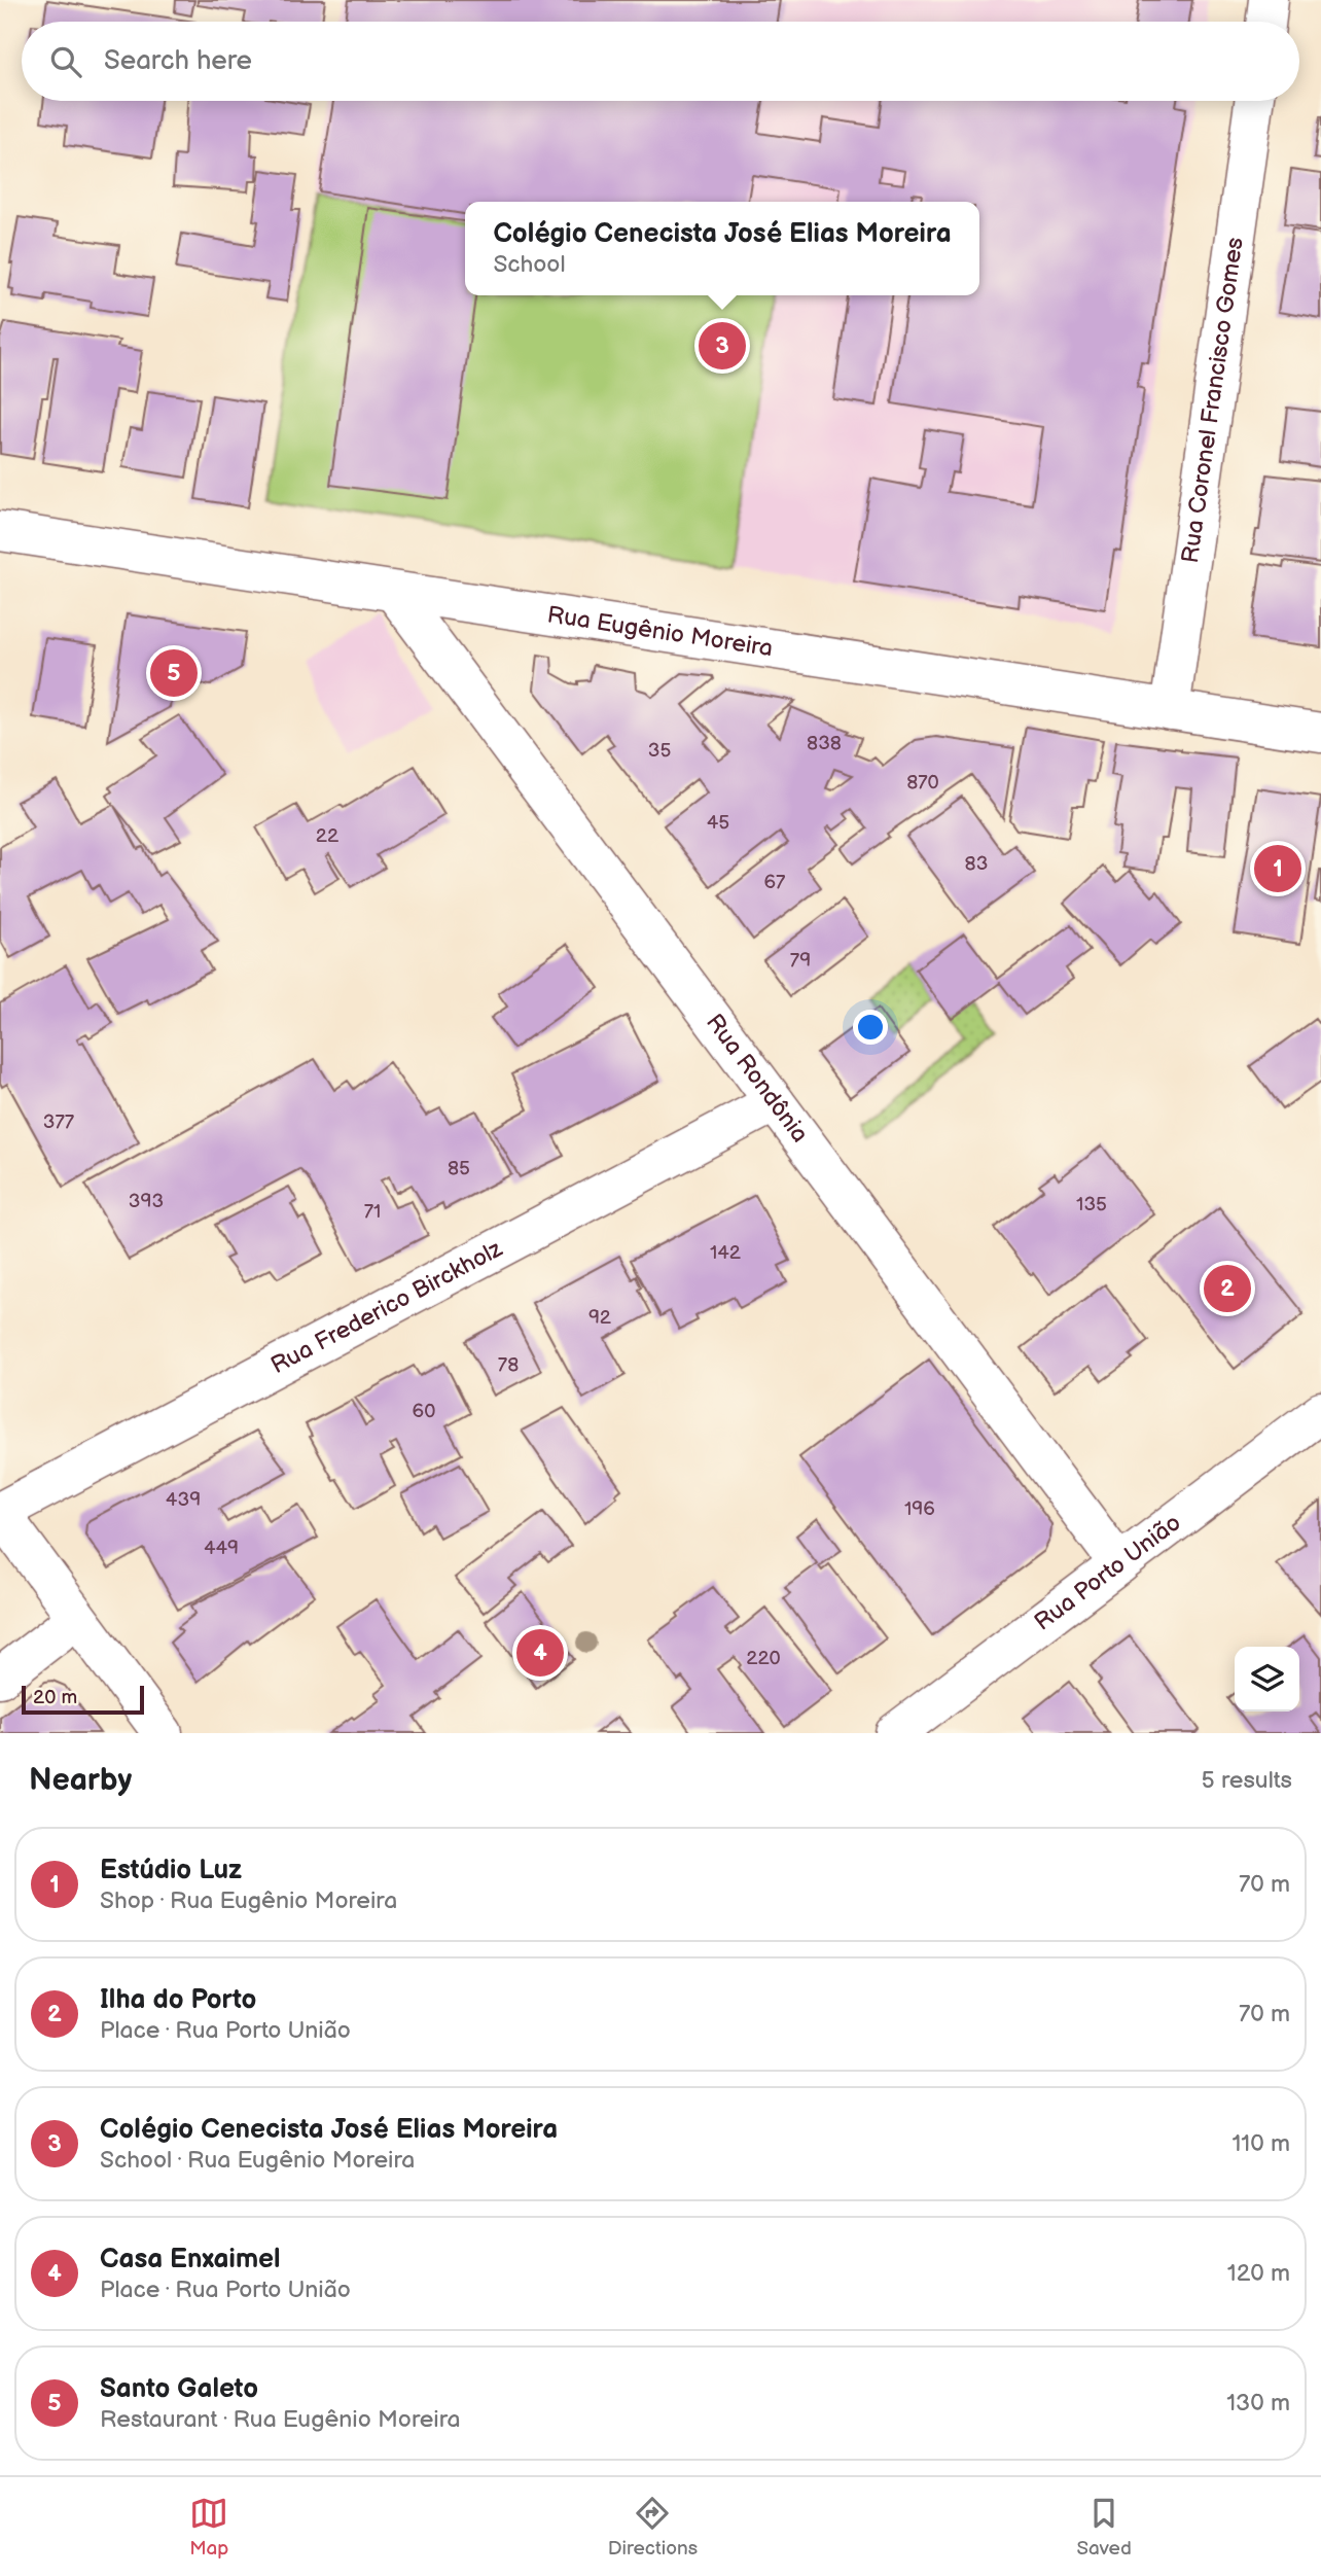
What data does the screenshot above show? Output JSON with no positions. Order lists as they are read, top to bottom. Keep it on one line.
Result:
{"streets":{"street":["Rua Coronel Francisco Gomes","Rua Eugênio Moreira","Rua Rondônia","Rua Frederico Birckholz","Rua Porto União"]},"crossings":[["Rua Coronel Francisco Gomes","Rua Eugênio Moreira"],["Rua Eugênio Moreira","Rua Rondônia"],["Rua Rondônia","Rua Frederico Birckholz"],["Rua Rondônia","Rua Porto União"]],"house_numbers":["838","35","870","45","22","83","67","79","377","85","393","135","71","142","92","78","60","439","196","449","220"],"scale_bar":"20 m","page":{"search":"Search here","popup":["Colégio Cenecista José Elias Moreira","School"],"pins":["3","5","1","2","4"],"scale":"20 m","heading":["Nearby","5 results"],"list":[{"mark":"1","name":"Estúdio Luz","note":"Shop · Rua Eugênio Moreira","value":"70 m"},{"mark":"2","name":"Ilha do Porto","note":"Place · Rua Porto União","value":"70 m"},{"mark":"3","name":"Colégio Cenecista José Elias Moreira","note":"School · Rua Eugênio Moreira","value":"110 m"},{"mark":"4","name":"Casa Enxaimel","note":"Place · Rua Porto União","value":"120 m"},{"mark":"5","name":"Santo Galeto","note":"Restaurant · Rua Eugênio Moreira","value":"130 m"}],"nav":["Map","Directions","Saved"]}}
